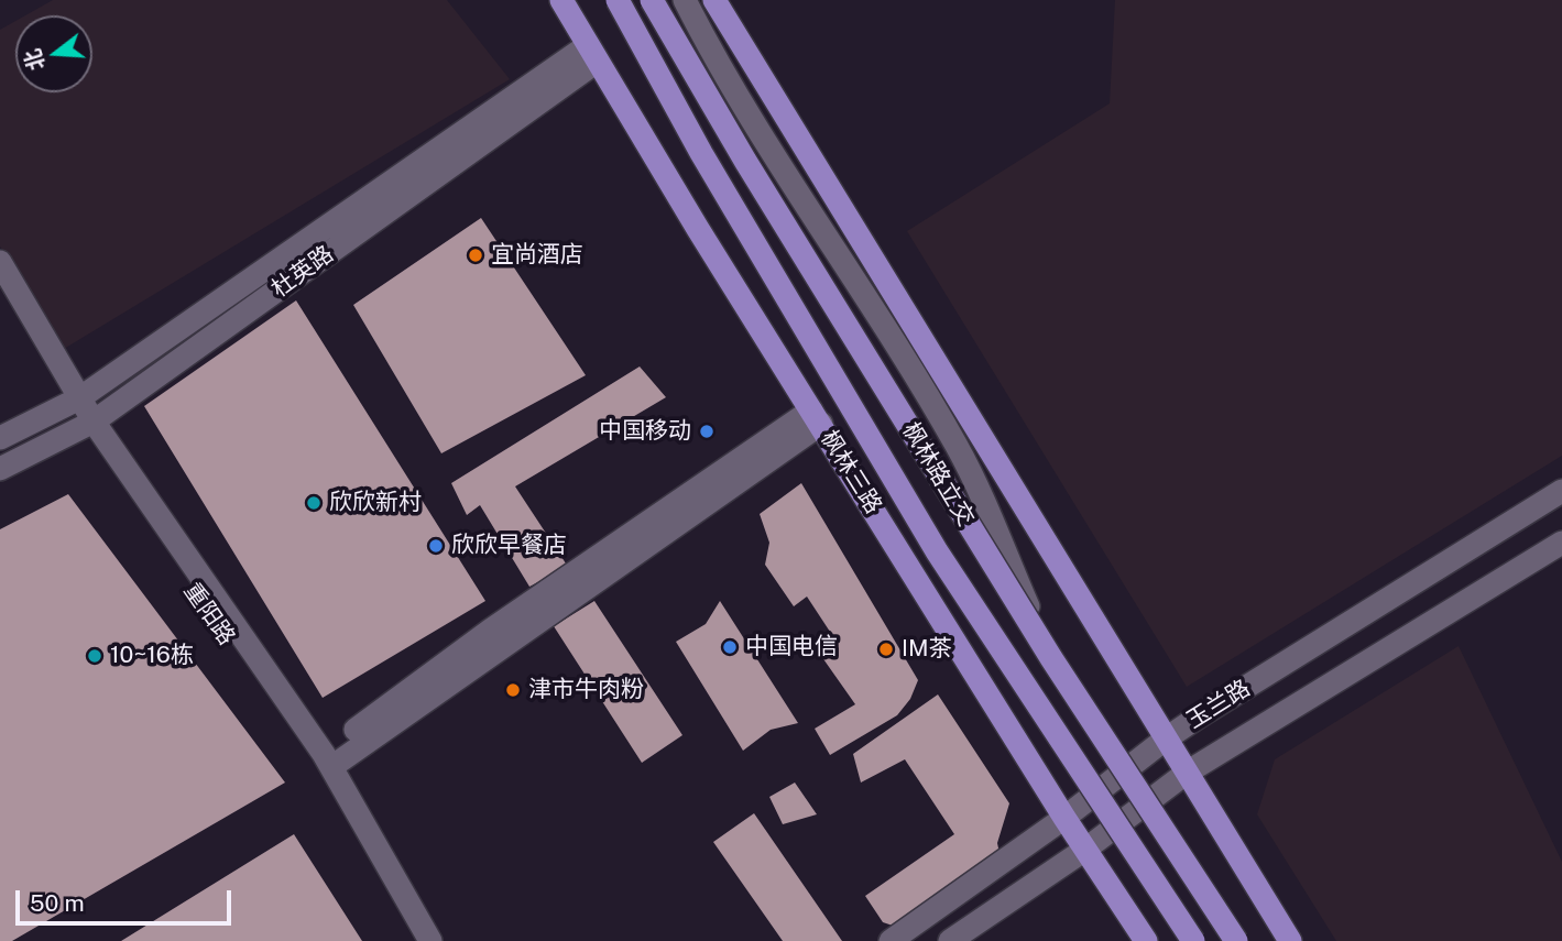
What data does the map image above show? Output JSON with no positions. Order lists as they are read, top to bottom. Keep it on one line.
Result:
{"streets":{"main road":["枫林三路","枫林路立交"],"street":["杜英路","重阳路","玉兰路"]},"crossings":[["杜英路","枫林三路"],["杜英路","重阳路"],["枫林三路","玉兰路"]],"places":["宜尚酒店","中国移动","欣欣新村","欣欣早餐店","中国电信","IM茶","10~16栋","津市牛肉粉"],"scale_bar":"50 m","north":"left"}
